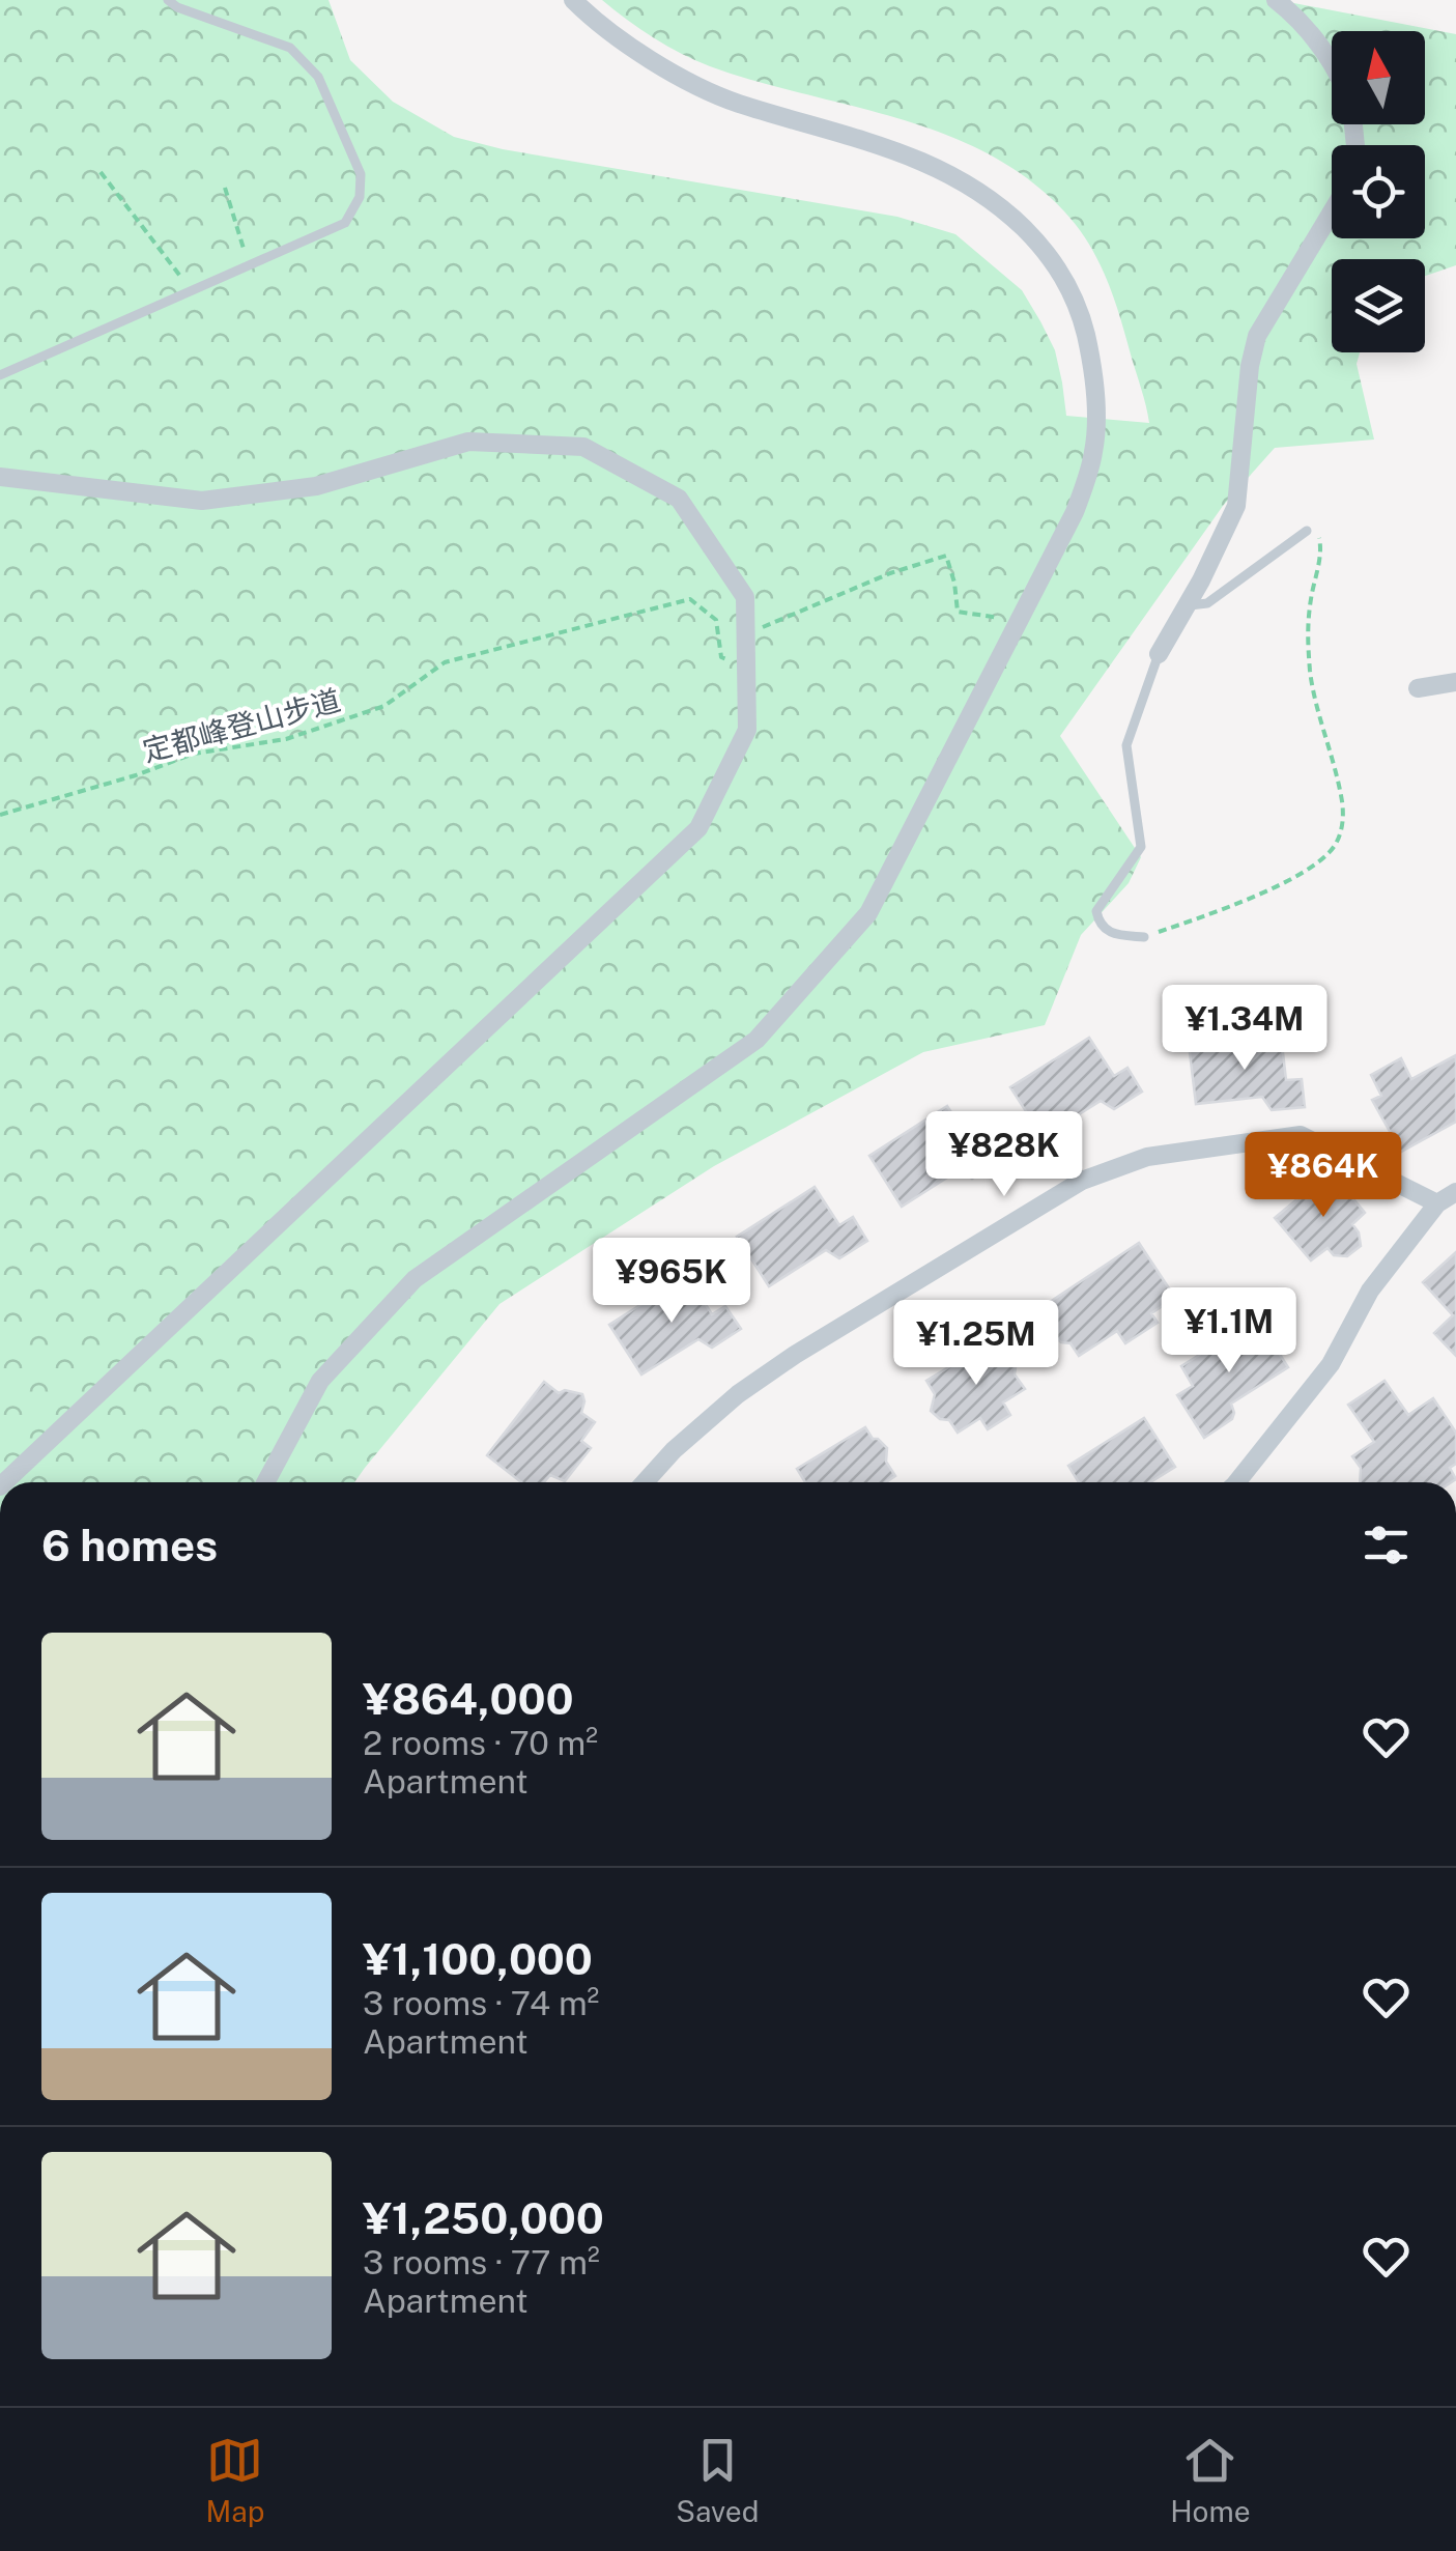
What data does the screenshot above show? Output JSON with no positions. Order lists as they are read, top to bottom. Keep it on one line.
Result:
{"streets":{"path":["定都峰登山步道"]},"north":"top","page":{"price":["¥1.34M","¥828K","¥864K","¥965K","¥1.1M","¥1.25M"],"heading":"6 homes","list":[{"name":"¥864,000","note":"2 rooms · 70 m² · Apartment"},{"name":"¥1,100,000","note":"3 rooms · 74 m² · Apartment"},{"name":"¥1,250,000","note":"3 rooms · 77 m² · Apartment"}],"tabs":["Map","Saved","Home"]}}
